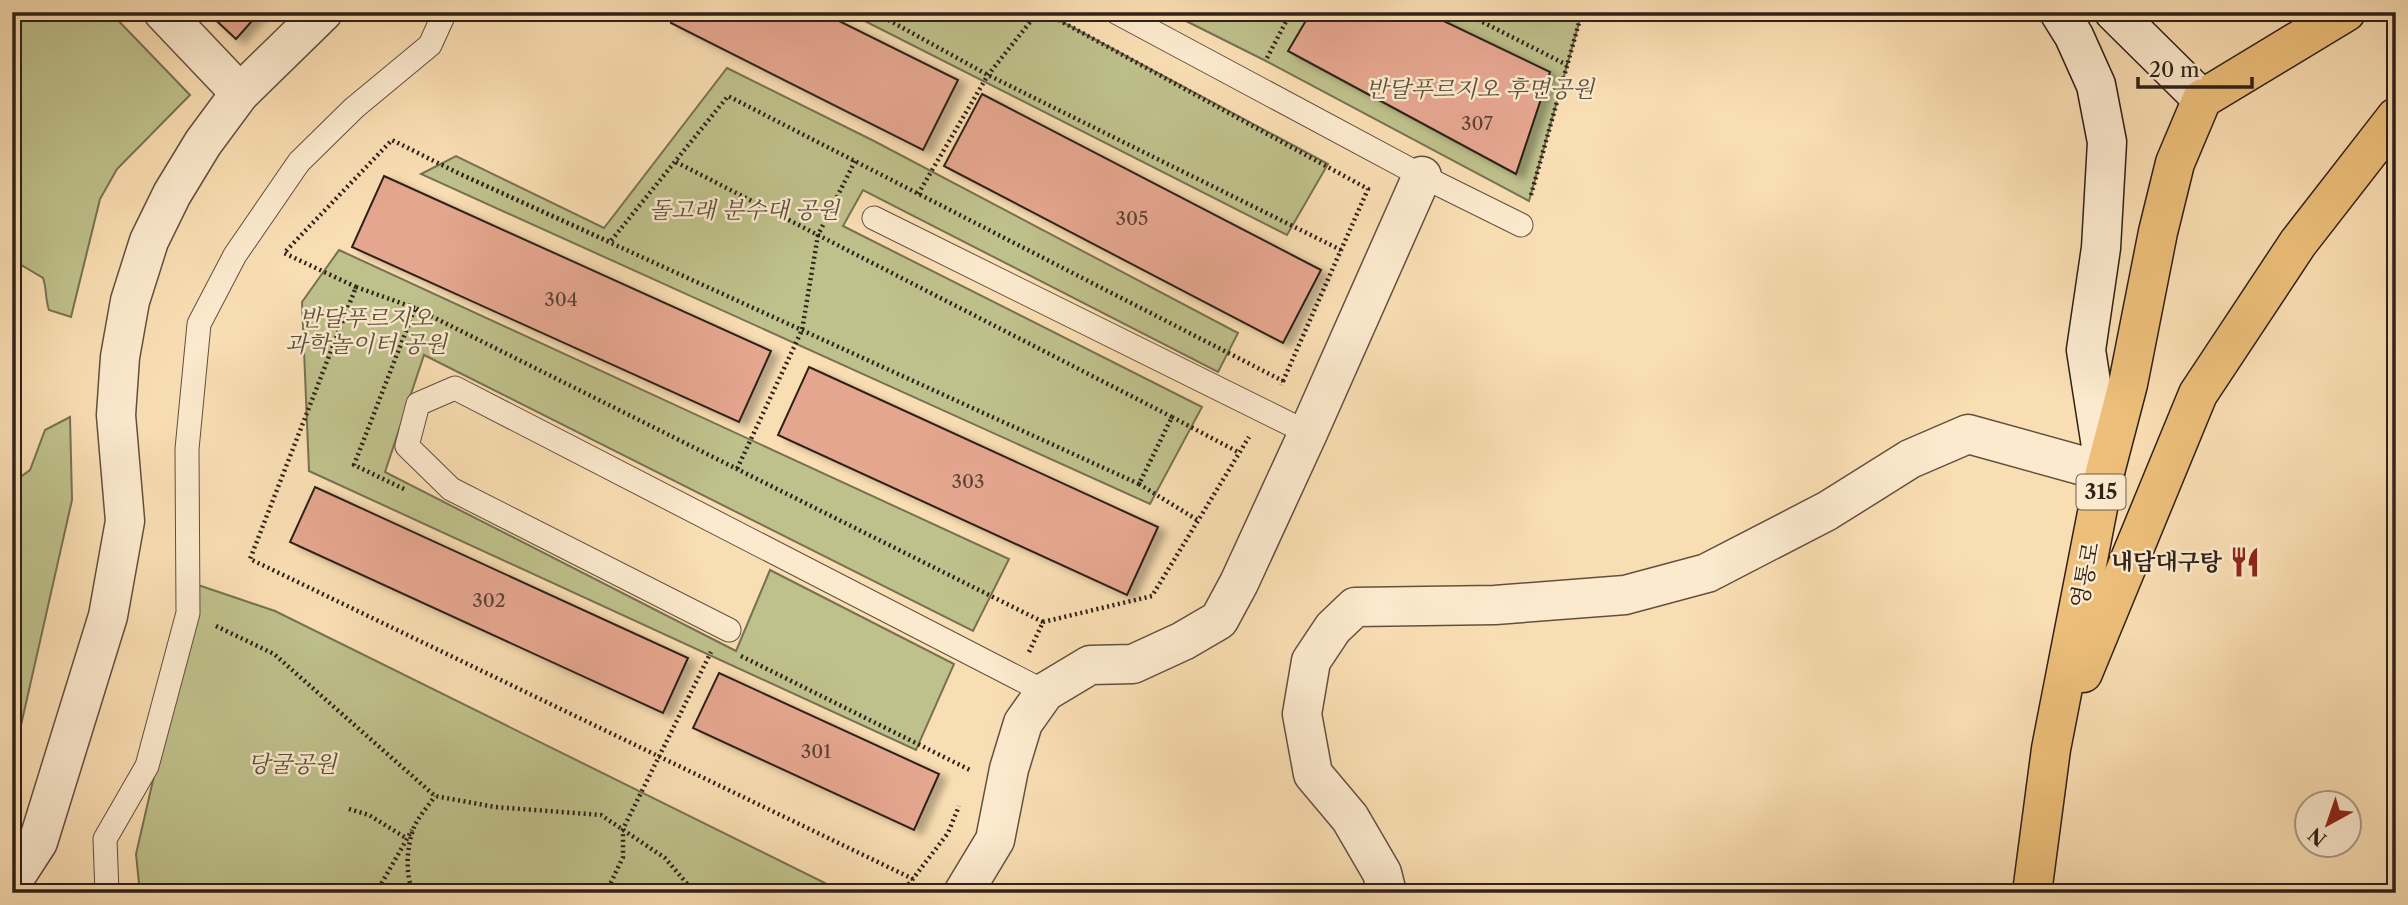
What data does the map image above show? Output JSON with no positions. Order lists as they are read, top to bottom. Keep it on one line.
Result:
{"streets":{"main road":["315","영통로"]},"crossings":[["315","영통로"]],"parks":["반달푸르지오 후면공원","돌고래 분수대 공원","반달푸르지오 과학놀이터 공원","당굴공원"],"places":{"restaurant":["내담대구탕"]},"house_numbers":["307","305","304","303","302","301"],"scale_bar":"20 m","north":"bottom left"}
